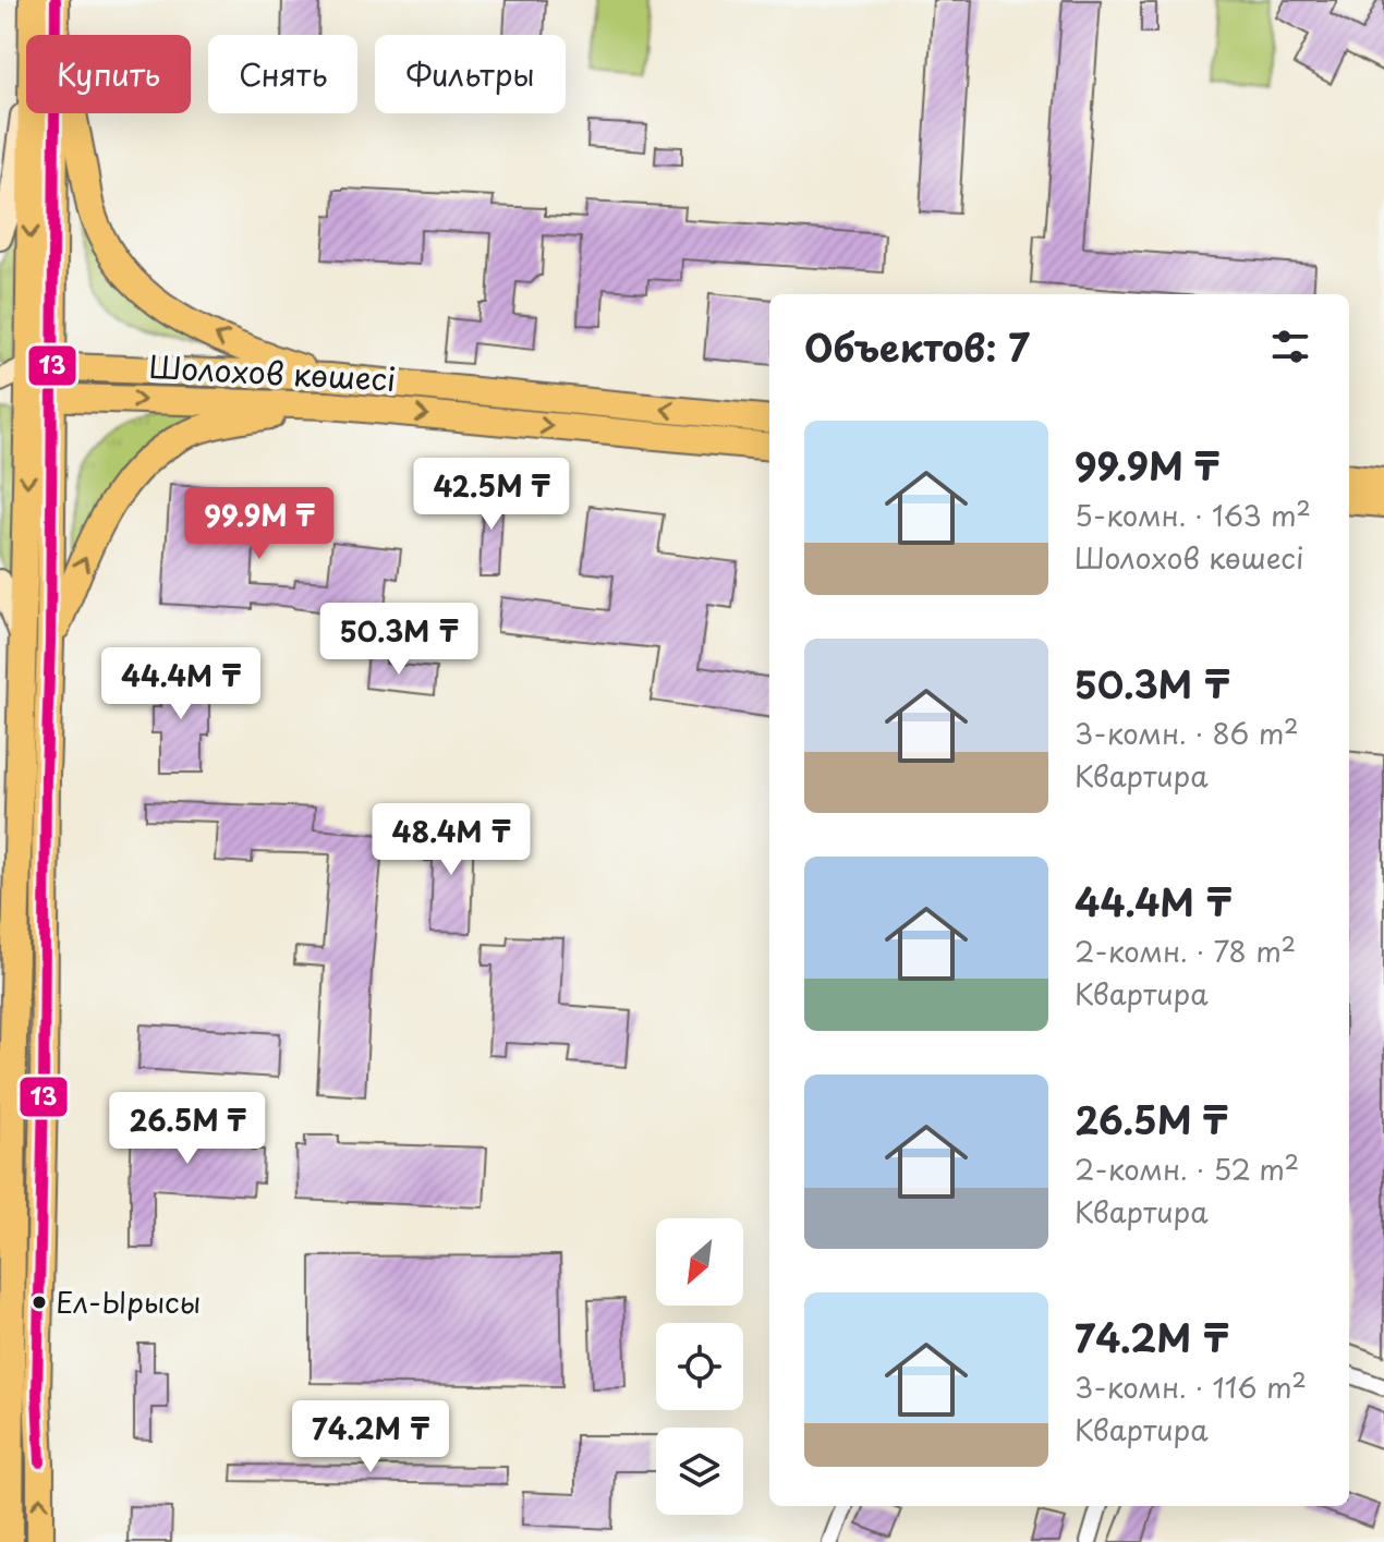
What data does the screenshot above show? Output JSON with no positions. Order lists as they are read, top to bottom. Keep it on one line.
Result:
{"streets":{"highway":["Шолохов көшесі"]},"places":["Ел-Ырысы"],"lines":["transit line 13"],"north":"bottom left","page":{"chip":["Купить","Снять","Фильтры"],"heading":"Объектов: 7","list":[{"name":"99.9M ₸","note":"5-комн. · 163 m² · Шолохов көшесі"},{"name":"50.3M ₸","note":"3-комн. · 86 m² · Квартира"},{"name":"44.4M ₸","note":"2-комн. · 78 m² · Квартира"},{"name":"26.5M ₸","note":"2-комн. · 52 m² · Квартира"},{"name":"74.2M ₸","note":"3-комн. · 116 m² · Квартира"}],"price":["42.5M ₸","99.9M ₸","50.3M ₸","44.4M ₸","48.4M ₸","26.5M ₸","74.2M ₸"]}}
